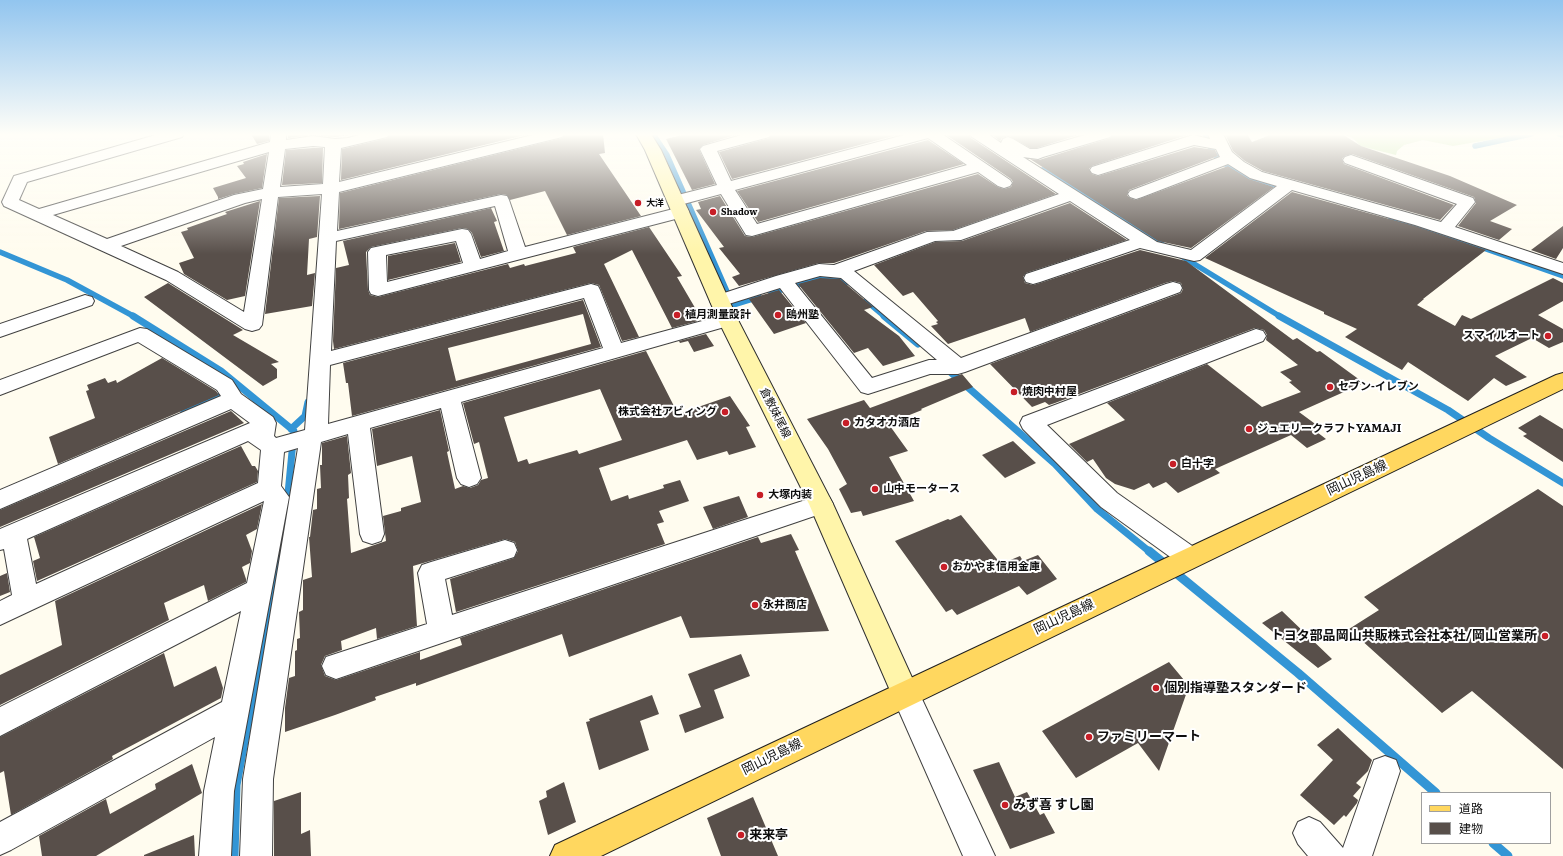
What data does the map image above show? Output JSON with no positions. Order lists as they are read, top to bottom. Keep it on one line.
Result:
{"streets":{"main road":["倉敷妹尾線","岡山児島線"]},"crossings":[["倉敷妹尾線","岡山児島線"]],"places":["大洋","Shadow","植月測量設計","鴎州塾","スマイルオート","セブン-イレブン","焼肉中村屋","株式会社アビィング","カタオカ酒店","ジュエリークラフトYAMAJI","白十字","山中モータース","大塚内装","おかやま信用金庫","永井商店","トヨタ部品岡山共販株式会社本社/岡山営業所","個別指導塾スタンダード","ファミリーマート","みず喜 すし園","来来亭"],"legend":["道路","建物"]}
